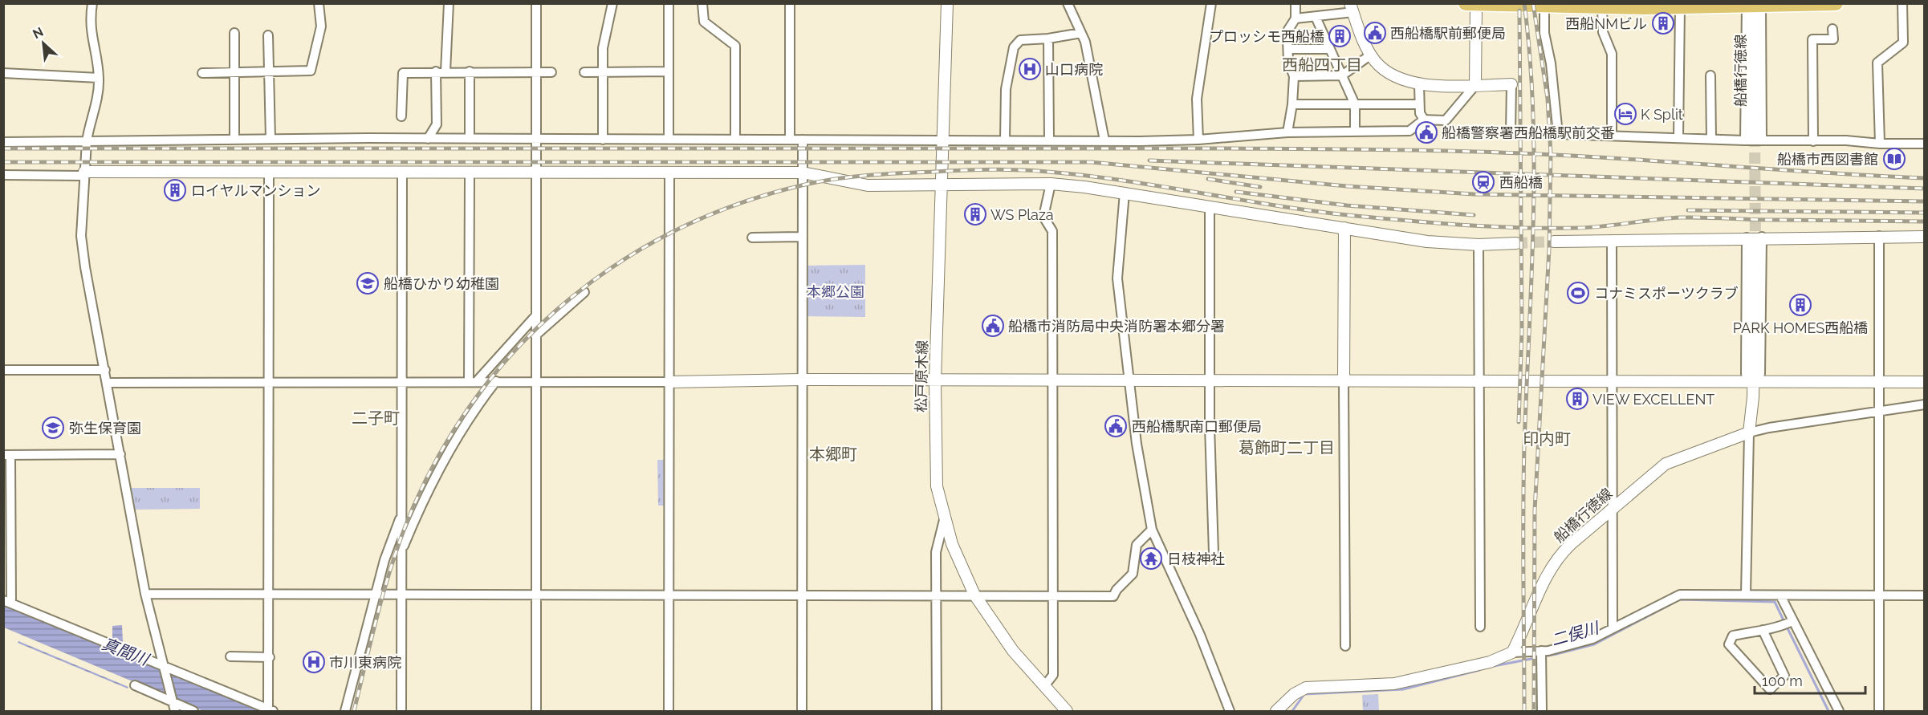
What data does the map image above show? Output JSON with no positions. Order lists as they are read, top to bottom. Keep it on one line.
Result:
{"streets":{"street":["船橋行徳線","松戸原木線"]},"districts":["西船四丁目","二子町","印内町","葛飾町二丁目","本郷町"],"water":["二俣川","真間川"],"parks":["本郷公園"],"places":{"building":["西船NMビル","プロッシモ西船橋","ロイヤルマンション","WS Plaza","PARK HOMES西船橋","VIEW EXCELLENT"],"public building":["西船橋駅前郵便局","船橋警察署西船橋駅前交番","船橋市消防局中央消防署本郷分署","西船橋駅南口郵便局"],"hospital":["山口病院","市川東病院"],"hotel":["K Split"],"library":["船橋市西図書館"],"station":["西船橋"],"school or university":["船橋ひかり幼稚園","弥生保育園"],"sports":["コナミスポーツクラブ"],"temple":["日枝神社"]},"scale_bar":"100 m","north":"top left"}
